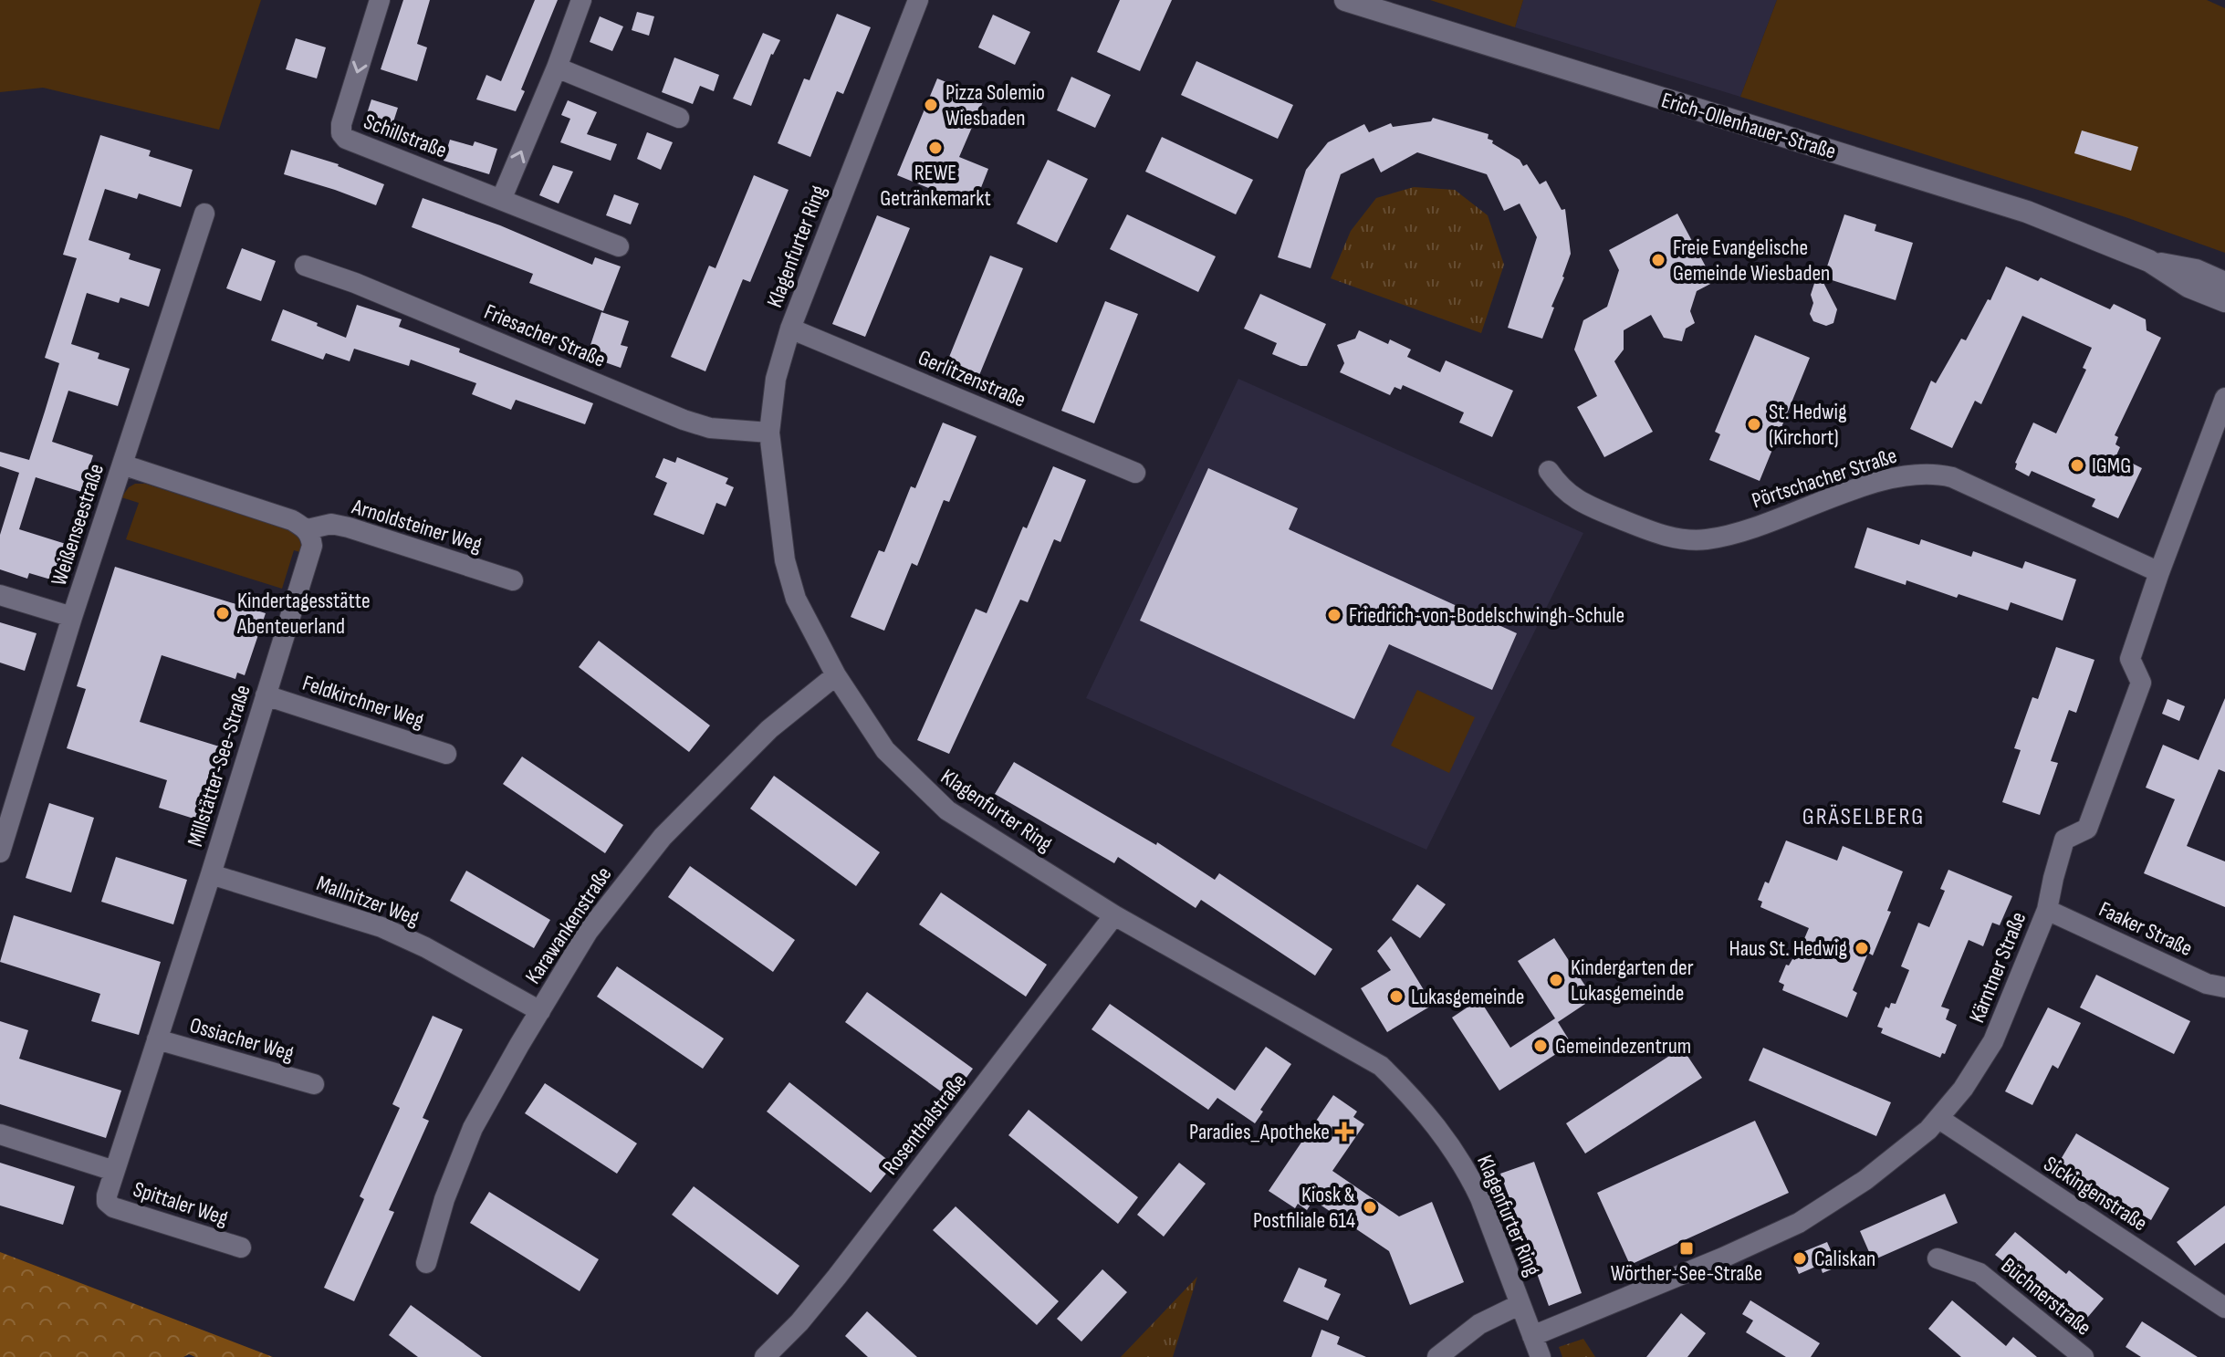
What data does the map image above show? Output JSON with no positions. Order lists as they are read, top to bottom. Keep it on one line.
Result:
{"streets":{"street":["Erich-Ollenhauer-Straße","Schillstraße","Klagenfurter Ring","Friesacher Straße","Gerlitzenstraße","Pörtschacher Straße","Weißenseestraße","Arnoldsteiner Weg","Feldkirchner Weg","Millstätter-See-Straße","Mallnitzer Weg","Karawankenstraße","Faaker Straße","Kärntner Straße","Ossiacher Weg","Rosenthalstraße","Sickingenstraße","Spittaler Weg","Büchnerstraße"]},"crossings":[["Klagenfurter Ring","Friesacher Straße"],["Klagenfurter Ring","Gerlitzenstraße"],["Klagenfurter Ring","Karawankenstraße"],["Klagenfurter Ring","Kärntner Straße"],["Klagenfurter Ring","Rosenthalstraße"],["Pörtschacher Straße","Kärntner Straße"],["Arnoldsteiner Weg","Millstätter-See-Straße"],["Feldkirchner Weg","Millstätter-See-Straße"],["Millstätter-See-Straße","Mallnitzer Weg"],["Millstätter-See-Straße","Ossiacher Weg"],["Millstätter-See-Straße","Spittaler Weg"],["Mallnitzer Weg","Karawankenstraße"],["Faaker Straße","Kärntner Straße"],["Kärntner Straße","Sickingenstraße"]],"districts":["GRÄSELBERG"],"places":{"other":["Pizza Solemio Wiesbaden","REWE Getränkemarkt","Freie Evangelische Gemeinde Wiesbaden","St. Hedwig (Kirchort)","IGMG","Kindertagesstätte Abenteuerland","Friedrich-von-Bodelschwingh-Schule","Haus St. Hedwig","Kindergarten der Lukasgemeinde","Lukasgemeinde","Gemeindezentrum","Kiosk & Postfiliale 614","Caliskan"],"health":["Paradies_Apotheke"],"transit":["Wörther-See-Straße"]}}
